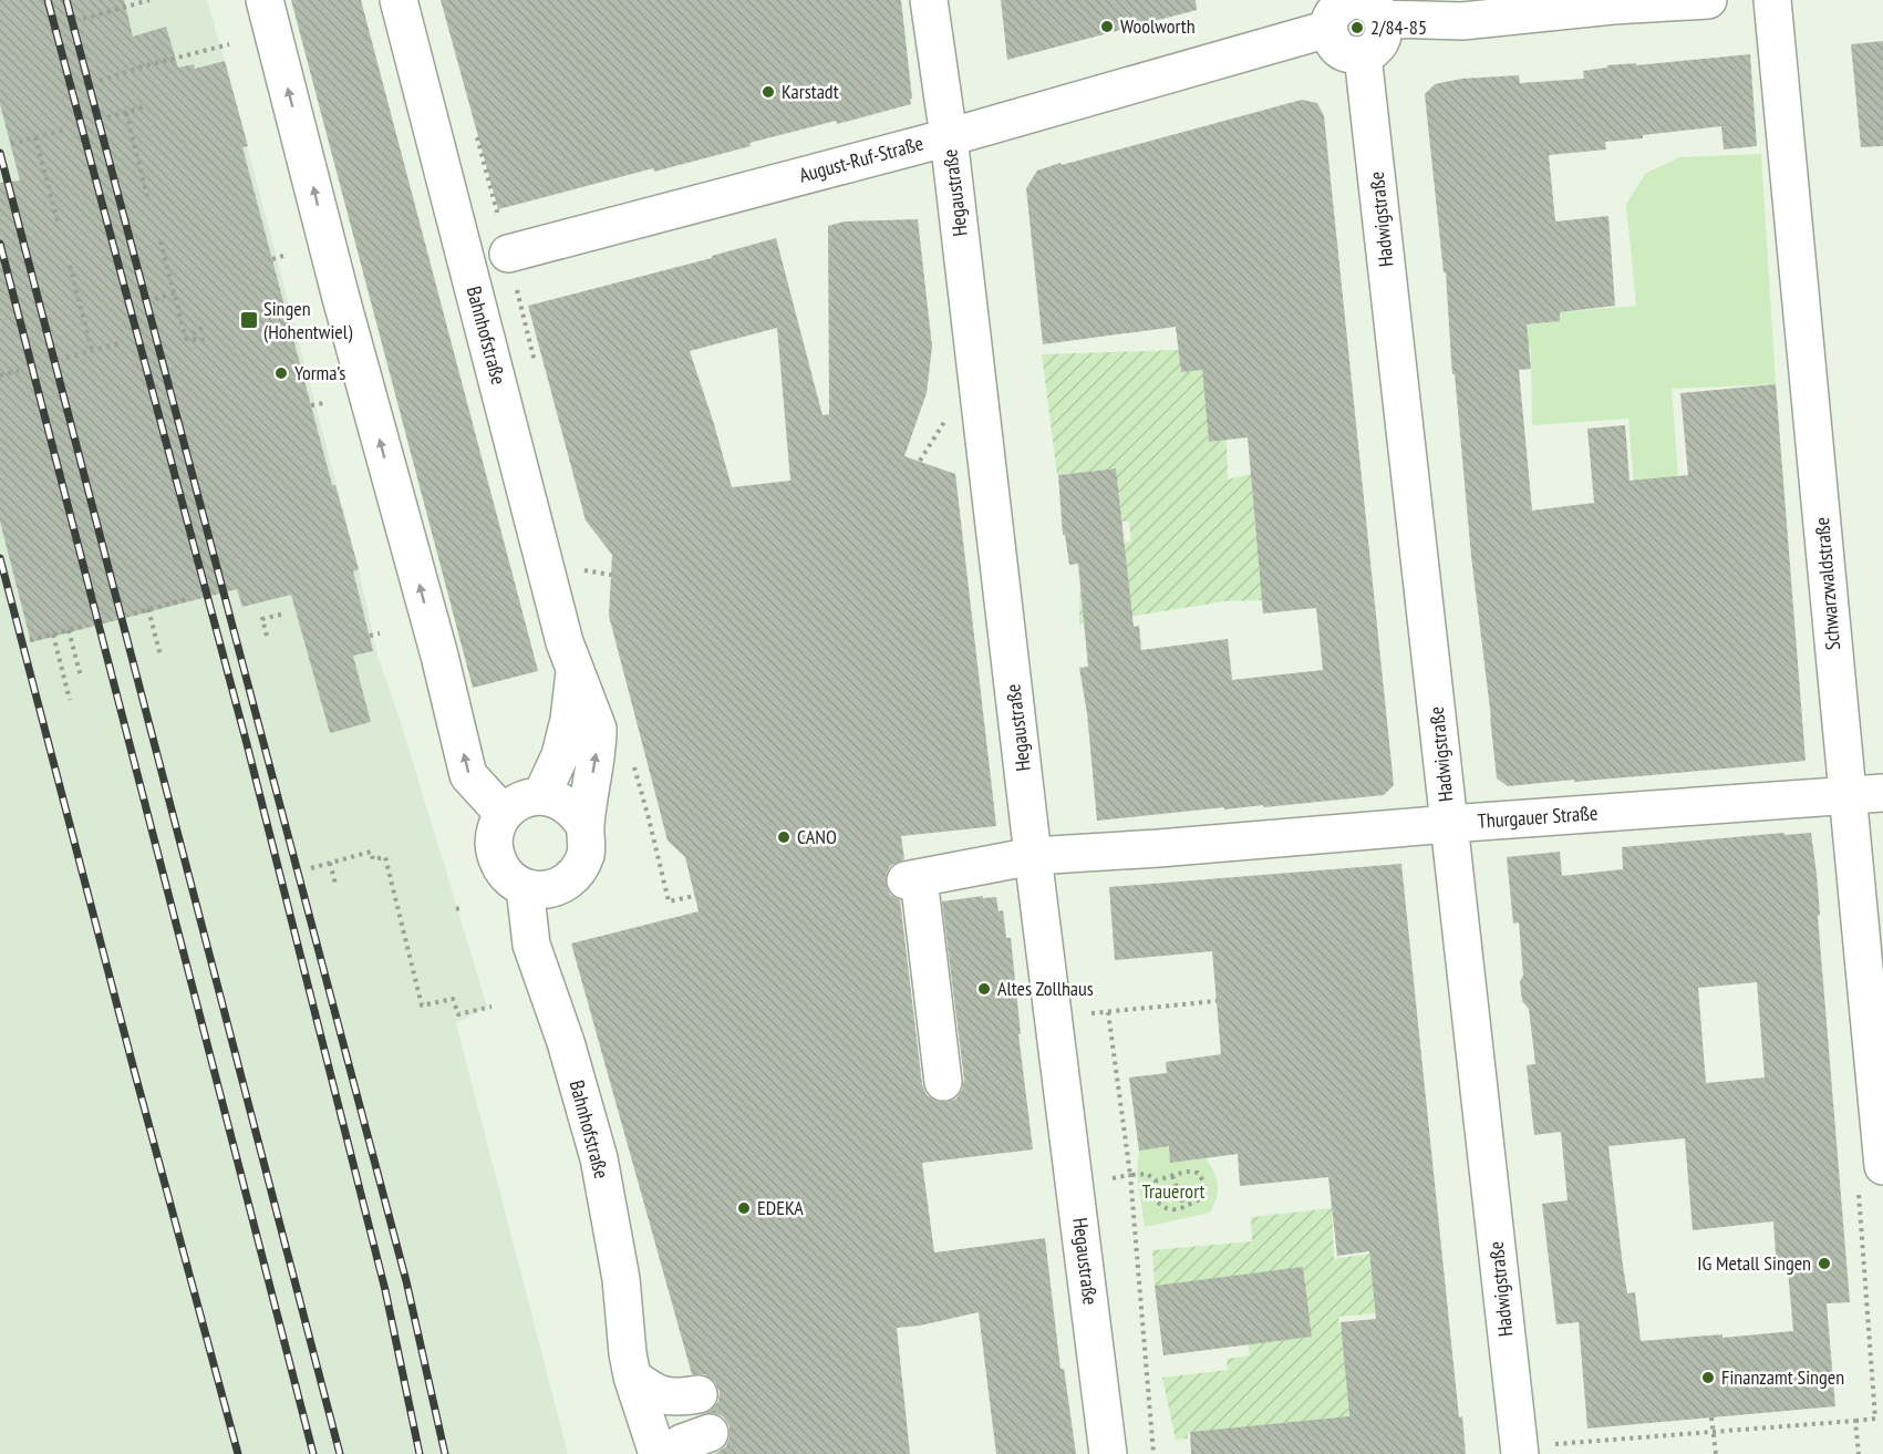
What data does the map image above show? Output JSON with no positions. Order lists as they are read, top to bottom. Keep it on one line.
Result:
{"streets":{"street":["August-Ruf-Straße","Hegaustraße","Hadwigstraße","Bahnhofstraße","Schwarzwaldstraße","Thurgauer Straße"]},"crossings":[["August-Ruf-Straße","Hegaustraße"],["August-Ruf-Straße","Hadwigstraße"],["Hegaustraße","Thurgauer Straße"],["Hadwigstraße","Thurgauer Straße"],["Schwarzwaldstraße","Thurgauer Straße"]],"parks":["Trauerort"],"places":{"other":["Woolworth","2/84-85","Karstadt","Yorma’s","CANO","Altes Zollhaus","EDEKA","IG Metall Singen","Finanzamt Singen"],"transit":["Singen (Hohentwiel)"]}}
